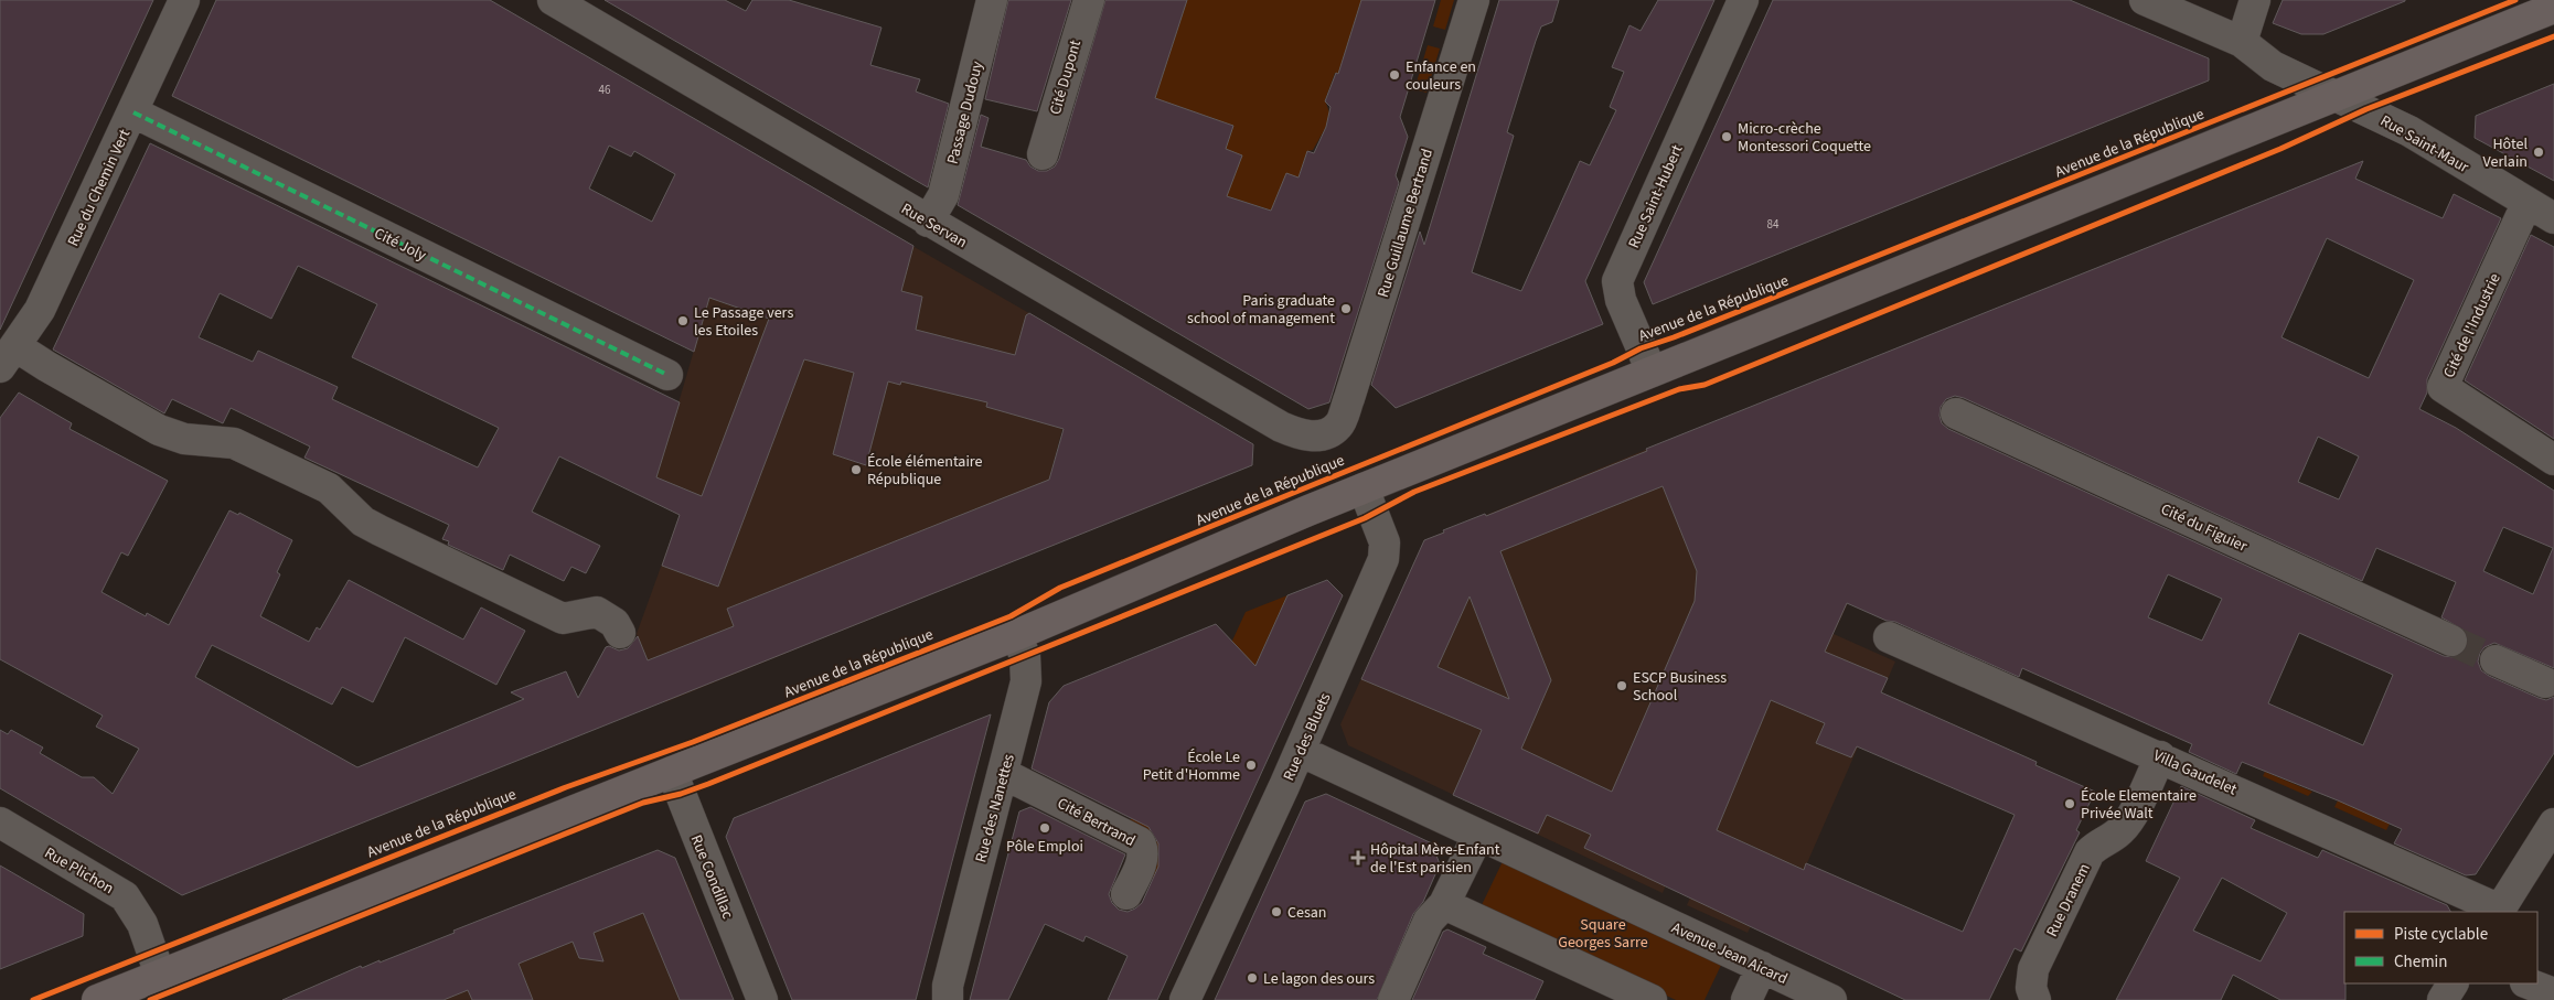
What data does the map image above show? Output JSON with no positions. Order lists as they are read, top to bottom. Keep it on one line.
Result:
{"streets":{"main road":["Avenue de la République"],"street":["Cité Dupont","Passage Dudouy","Rue Saint-Maur","Rue du Chemin Vert","Rue Saint-Hubert","Rue Guillaume Bertrand","Rue Servan","Cité Joly","Cité de l'Industrie","Cité du Figuier","Rue des Bluets","Villa Gaudelet","Rue des Nanettes","Cité Bertrand","Rue Plichon","Rue Condillac","Rue Dranem","Avenue Jean Aicard"]},"crossings":[["Passage Dudouy","Rue Servan"],["Avenue de la République","Rue Saint-Maur"],["Avenue de la République","Rue Saint-Hubert"],["Avenue de la République","Rue des Bluets"],["Avenue de la République","Rue des Nanettes"],["Avenue de la République","Rue Plichon"],["Avenue de la République","Rue Condillac"],["Rue Saint-Maur","Cité de l'Industrie"],["Rue du Chemin Vert","Cité Joly"],["Rue Guillaume Bertrand","Rue Servan"],["Rue des Bluets","Avenue Jean Aicard"],["Villa Gaudelet","Rue Dranem"],["Rue des Nanettes","Cité Bertrand"]],"parks":["Square Georges Sarre"],"places":{"other":["Enfance en couleurs","Micro-crèche Montessori Coquette","Hôtel Verlain","Paris graduate school of management","Le Passage vers les Etoiles","École élémentaire République","ESCP Business School","École Le Petit d'Homme","École Elementaire Privée Walt","Pôle Emploi","Cesan","Le lagon des ours"],"health":["Hôpital Mère-Enfant de l'Est parisien"]},"house_numbers":["46","84"],"legend":["Piste cyclable","Chemin"]}
